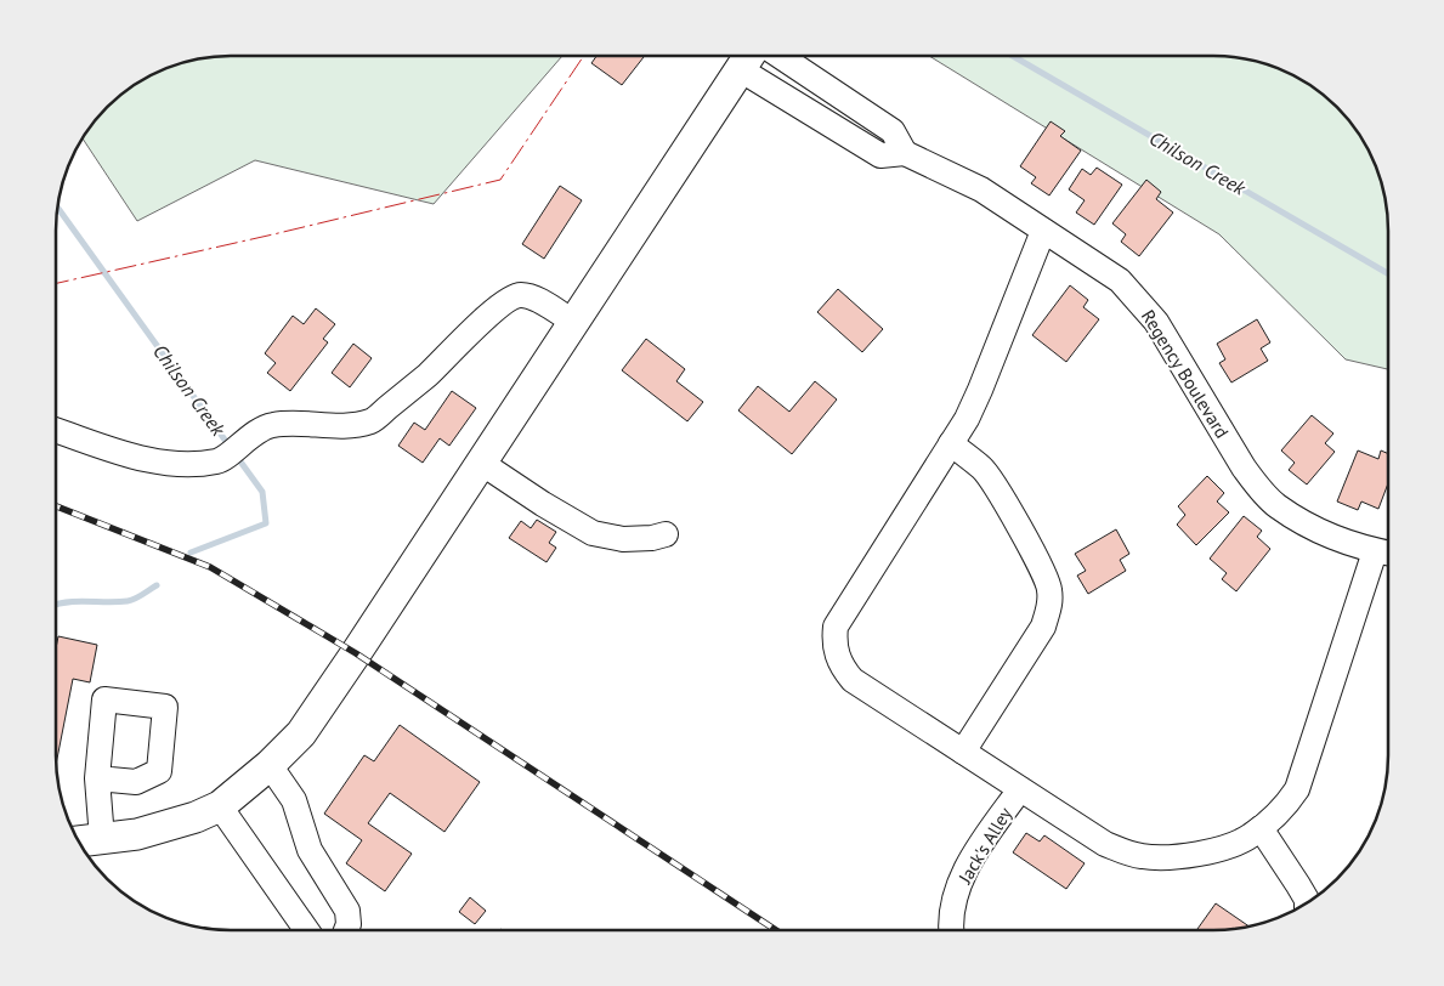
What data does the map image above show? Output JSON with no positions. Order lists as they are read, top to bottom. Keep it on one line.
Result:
{"streets":{"street":["Regency Boulevard","Jack's Alley"]},"water":["Chilson Creek"]}
